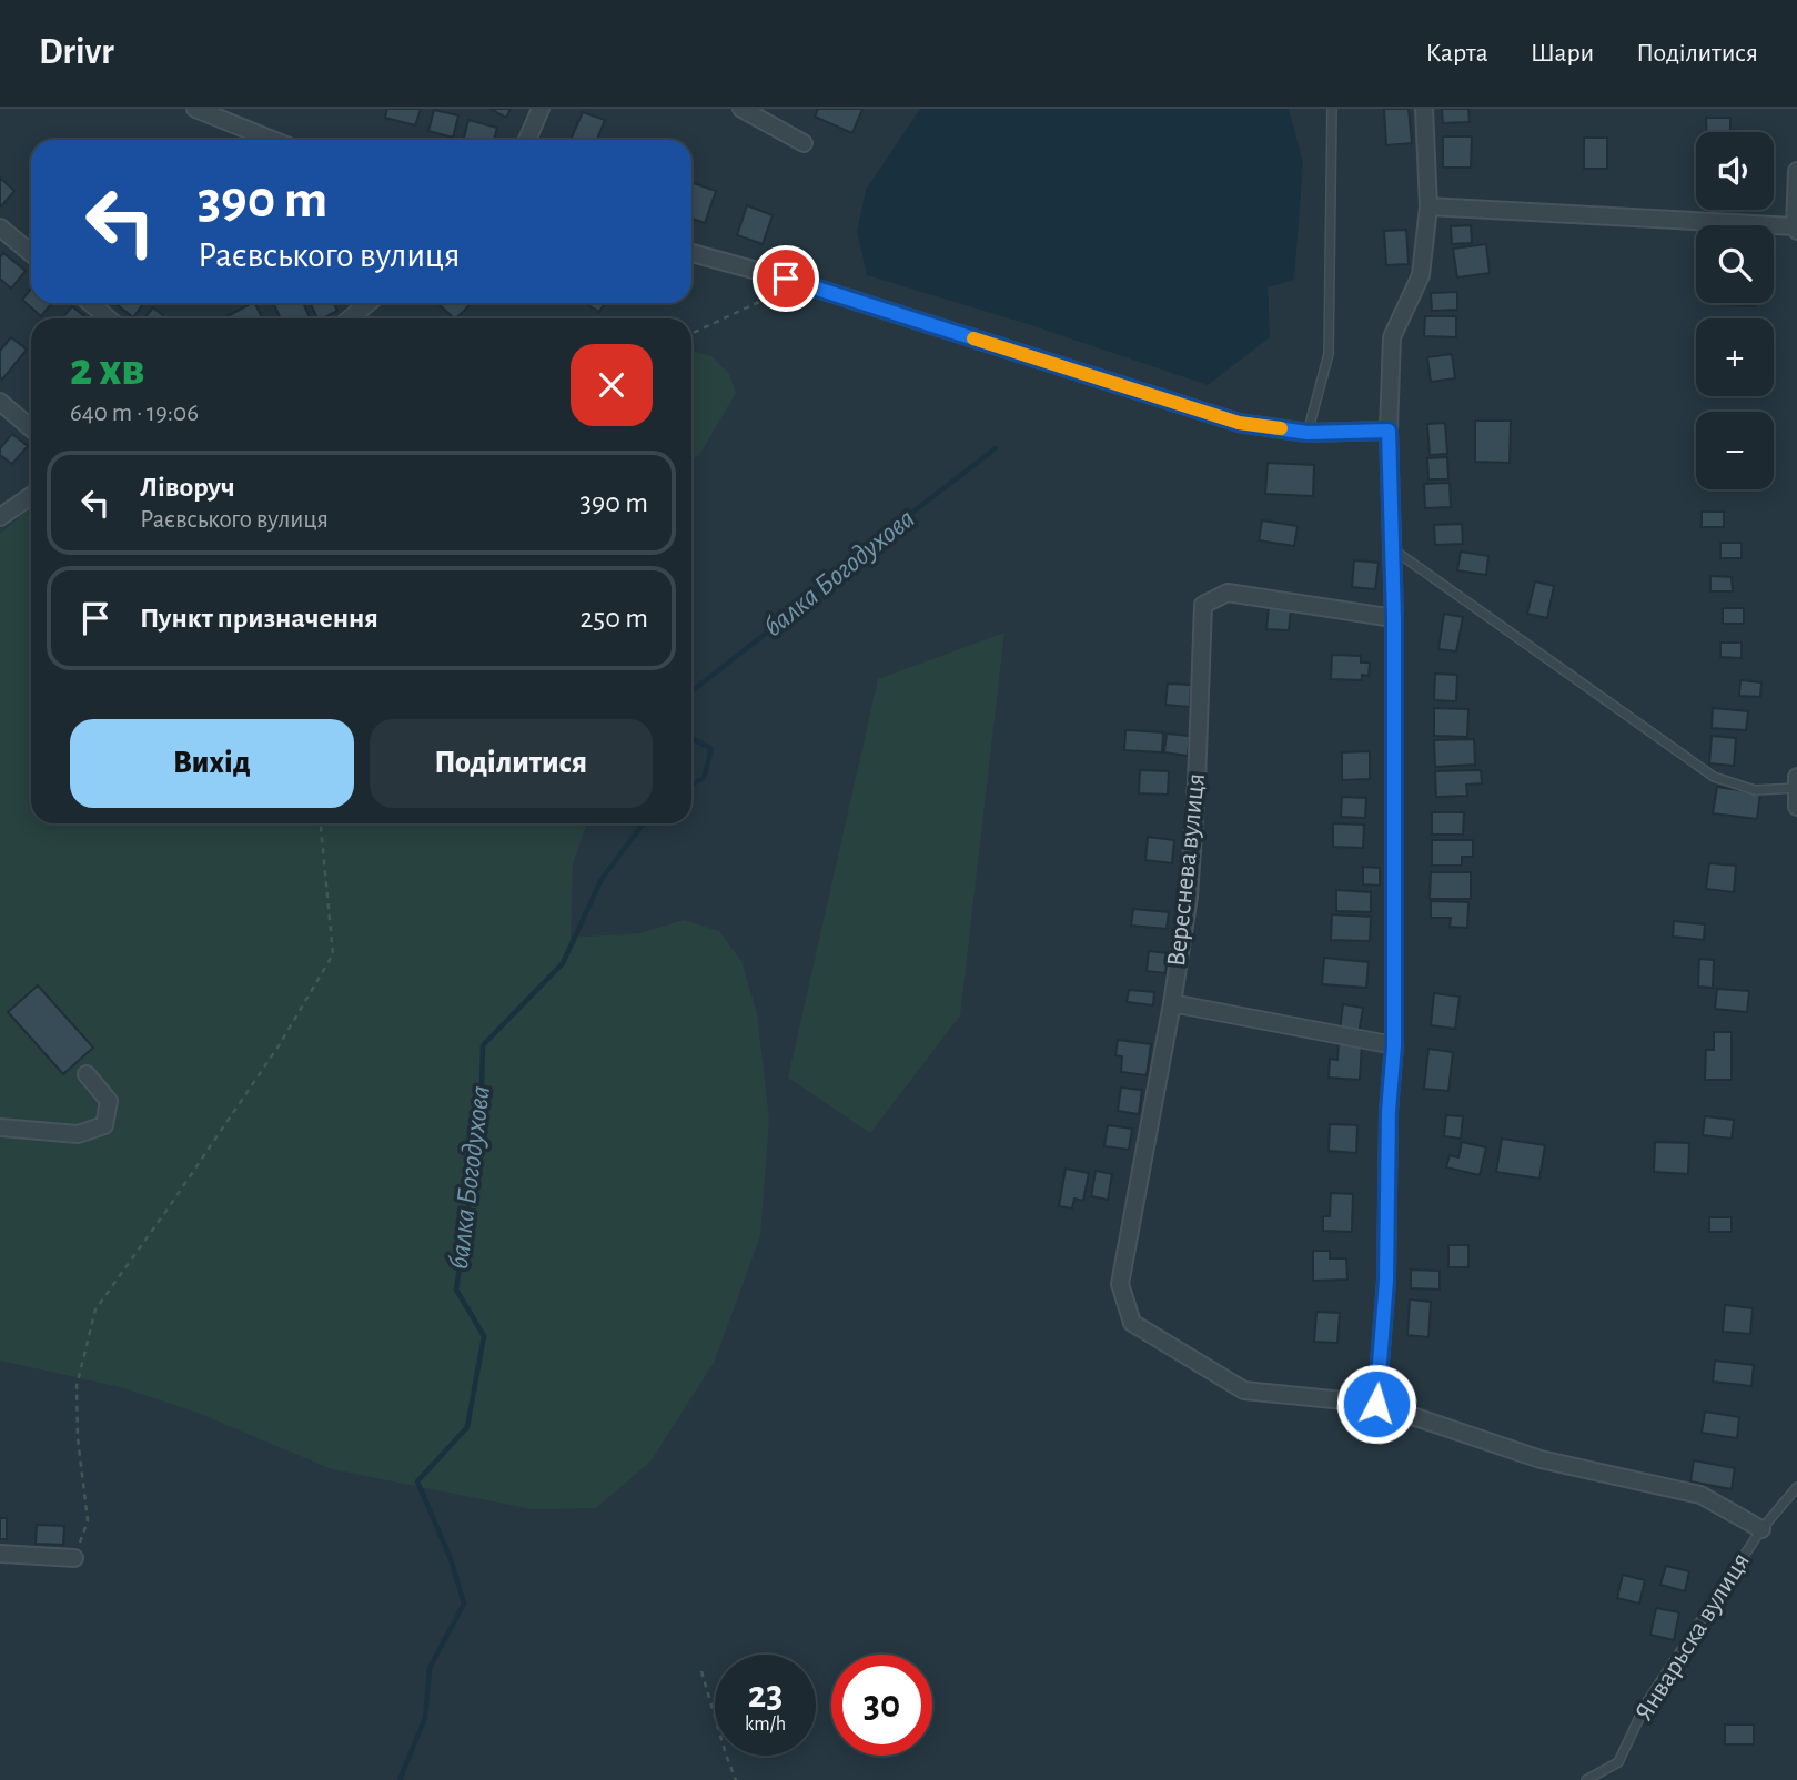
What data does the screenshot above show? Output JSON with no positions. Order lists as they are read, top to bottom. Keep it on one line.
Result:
{"streets":{"street":["Вереснева вулиця"],"lane":["Январьска вулиця"]},"water":["балка Богодухова"],"page":{"header":"Drivr","nav":["Карта","Шари","Поділитися"],"map_buttons":["+","−"],"turn":["390 m","Раєвського вулиця"],"heading":["2 хв","640 m · 19:06"],"list":[{"name":"Ліворуч","note":"Раєвського вулиця","value":"390 m"},{"name":"Пункт призначення","value":"250 m"}],"buttons":["Вихід","Поділитися"],"speed":"23 km/h","limit":"30"}}
